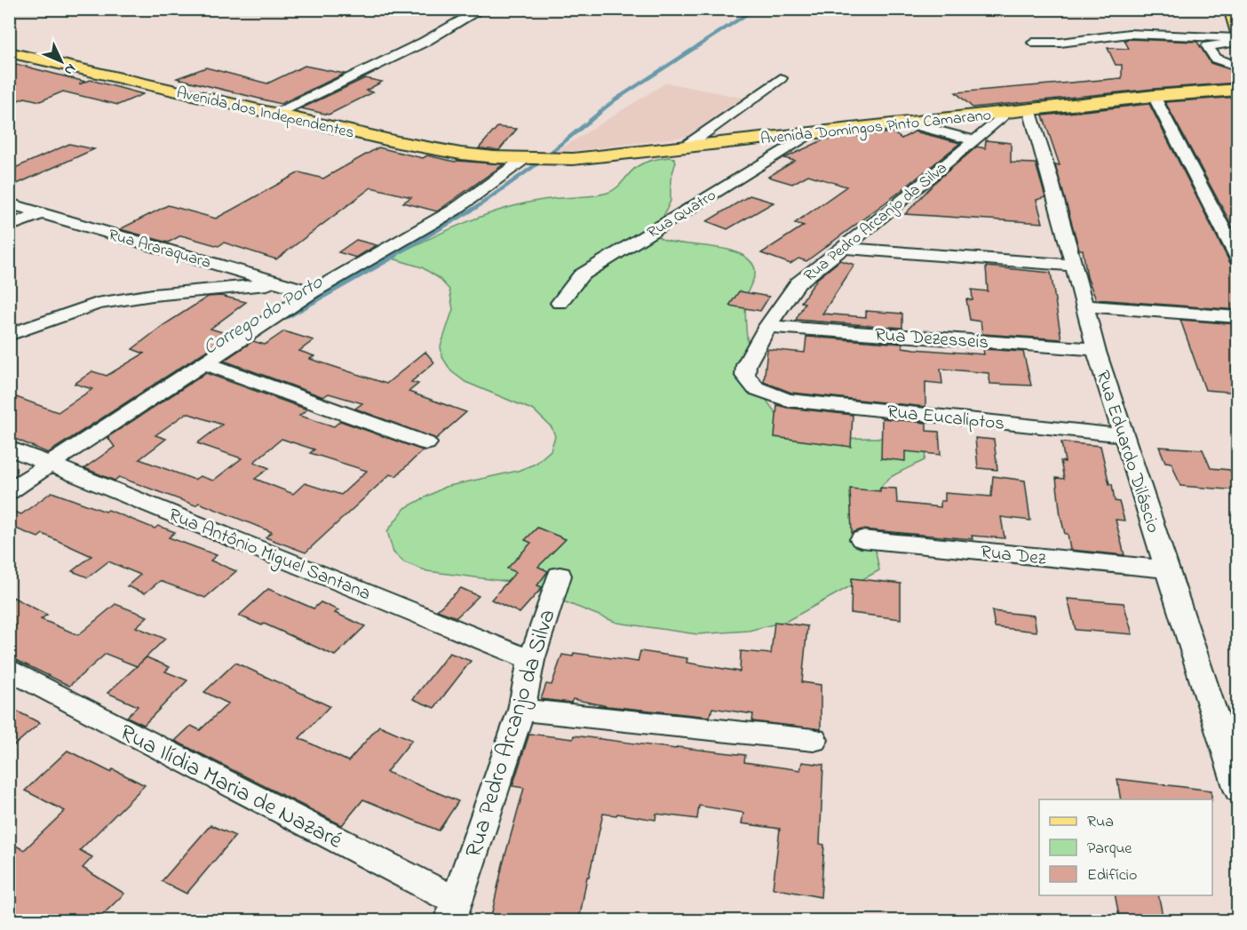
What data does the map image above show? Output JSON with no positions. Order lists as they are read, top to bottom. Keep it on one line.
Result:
{"streets":{"main road":["Avenida dos Independentes","Avenida Domingos Pinto Camarano"],"street":["Rua Quatro","Rua Pedro Arcanjo da Silva","Rua Araraquara","Rua Dezesseis","Rua Eucaliptos","Rua Eduardo Diláscio","Rua Antônio Miguel Santana","Rua Dez","Rua Ilídia Maria de Nazaré"]},"crossings":[["Avenida dos Independentes","Avenida Domingos Pinto Camarano"],["Avenida Domingos Pinto Camarano","Rua Quatro"],["Avenida Domingos Pinto Camarano","Rua Pedro Arcanjo da Silva"],["Avenida Domingos Pinto Camarano","Rua Eduardo Diláscio"],["Rua Pedro Arcanjo da Silva","Rua Dezesseis"],["Rua Pedro Arcanjo da Silva","Rua Eucaliptos"],["Rua Pedro Arcanjo da Silva","Rua Antônio Miguel Santana"],["Rua Pedro Arcanjo da Silva","Rua Ilídia Maria de Nazaré"],["Rua Dezesseis","Rua Eduardo Diláscio"],["Rua Eucaliptos","Rua Eduardo Diláscio"],["Rua Eduardo Diláscio","Rua Dez"]],"water":["Corrego do Porto"],"legend":["Rua","Parque","Edifício"],"north":"bottom right"}
